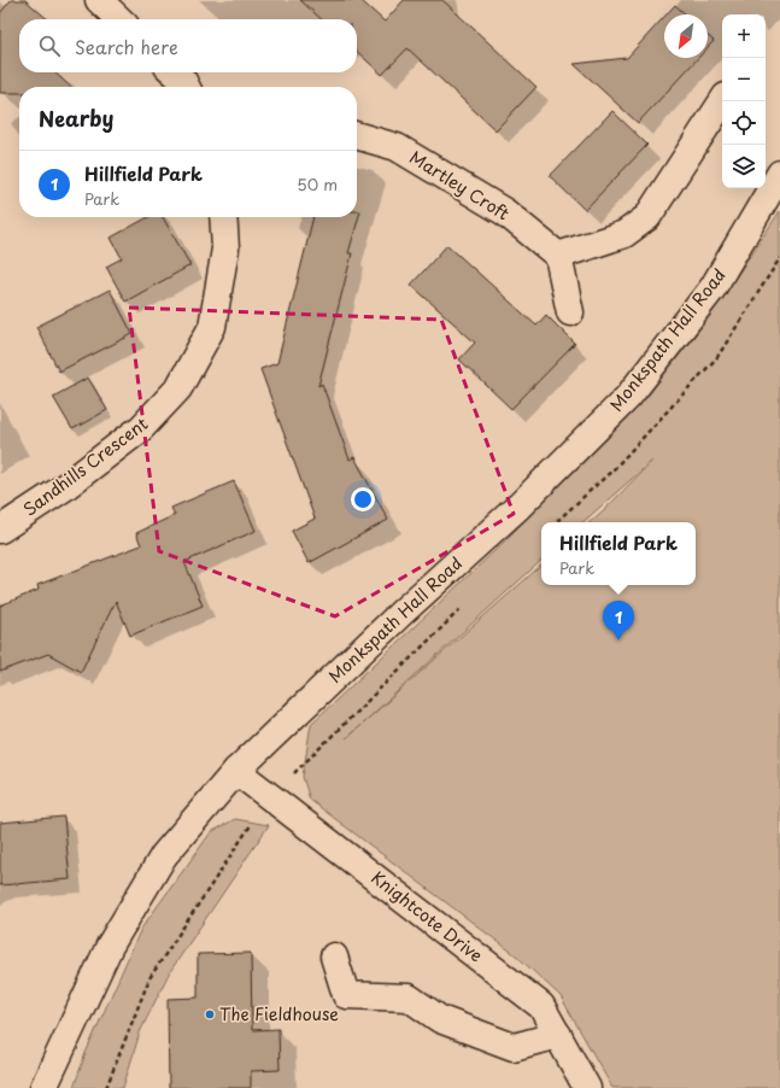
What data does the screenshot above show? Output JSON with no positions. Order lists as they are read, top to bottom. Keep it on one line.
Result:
{"streets":{"street":["Martley Croft","Monkspath Hall Road","Sandhills Crescent","Knightcote Drive"]},"crossings":[["Monkspath Hall Road","Knightcote Drive"]],"places":["The Fieldhouse"],"north":"bottom left","page":{"map_buttons":["+","−"],"search":"Search here","heading":"Nearby","list":[{"mark":"1","name":"Hillfield Park","note":"Park","value":"50 m"}],"popup":["Hillfield Park","Park"],"pins":"1"}}
